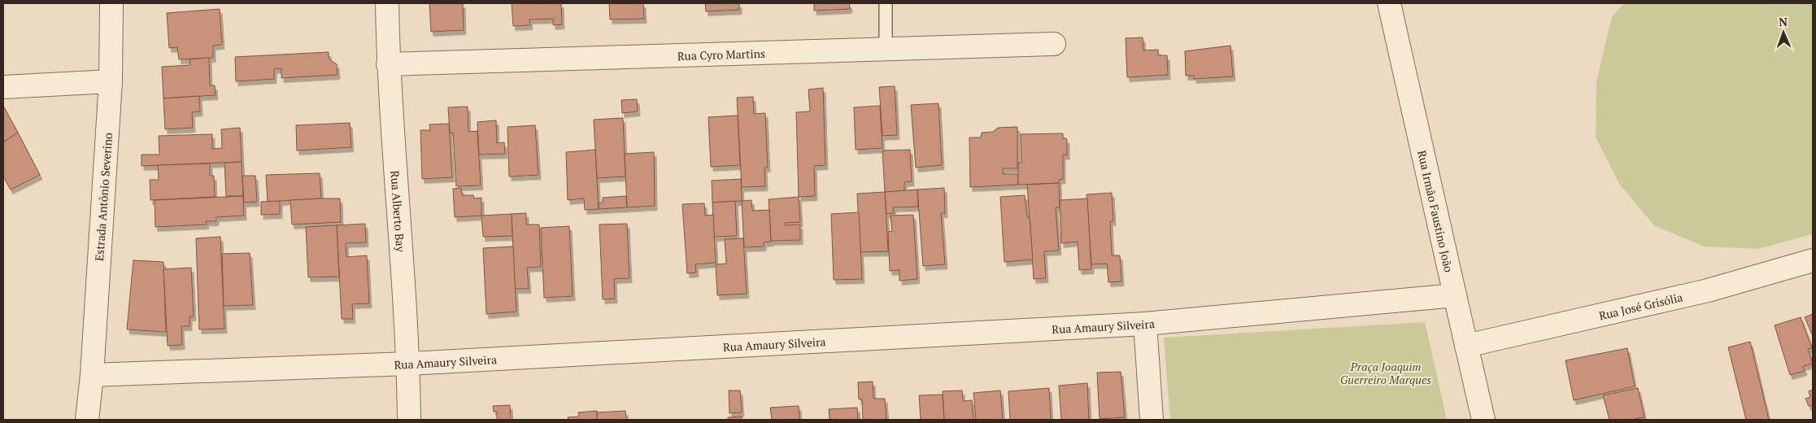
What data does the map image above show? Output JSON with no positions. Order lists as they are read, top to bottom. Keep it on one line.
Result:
{"streets":{"street":["Rua Cyro Martins","Estrada Antônio Severino","Rua Alberto Bay","Rua Irmão Faustino João","Rua José Grisólia","Rua Amaury Silveira"]},"crossings":[["Rua Cyro Martins","Rua Alberto Bay"],["Estrada Antônio Severino","Rua Amaury Silveira"],["Rua Alberto Bay","Rua Amaury Silveira"],["Rua Irmão Faustino João","Rua José Grisólia"],["Rua Irmão Faustino João","Rua Amaury Silveira"]],"parks":["Praça Joaquim Guerreiro Marques"],"north":"top"}
